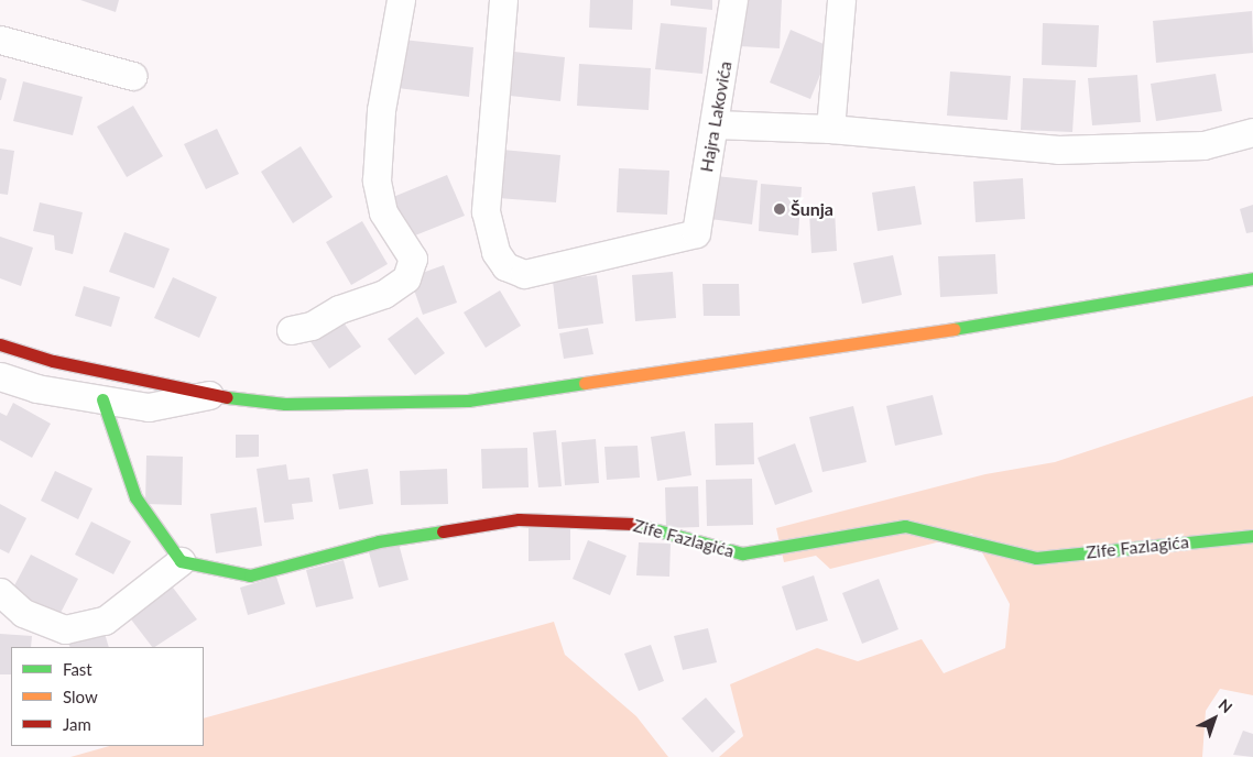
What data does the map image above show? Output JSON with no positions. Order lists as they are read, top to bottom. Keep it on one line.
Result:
{"streets":{"street":["Hajra Lakovića","Zife Fazlagića"]},"places":["Šunja"],"legend":["Fast","Slow","Jam"],"north":"top right"}
